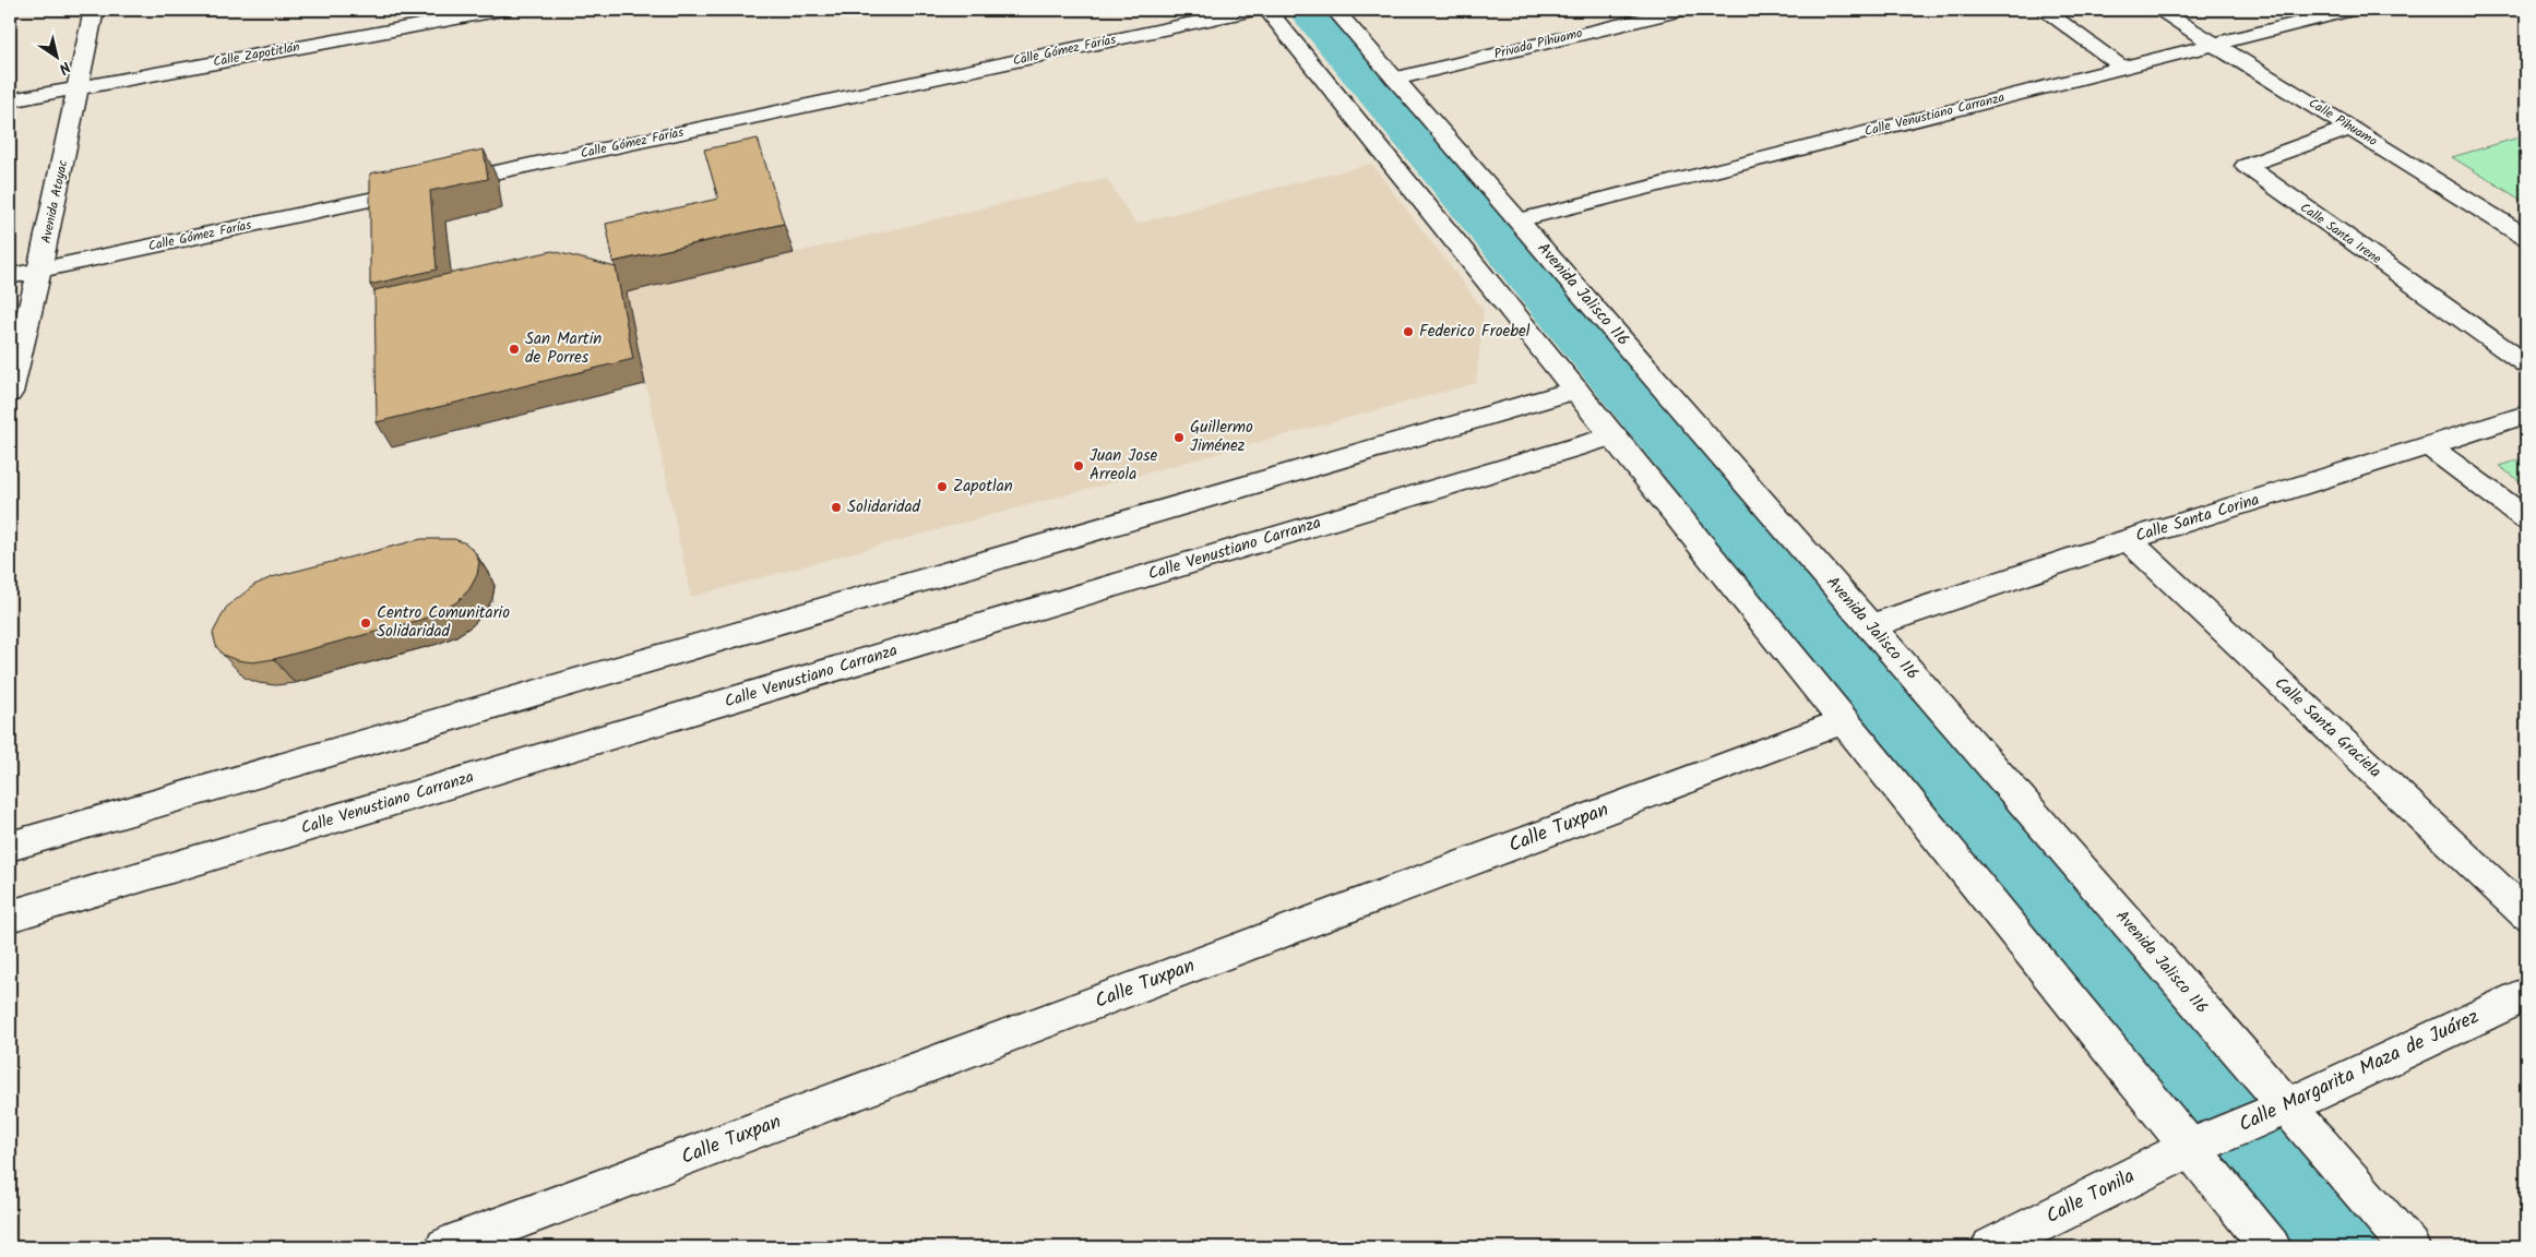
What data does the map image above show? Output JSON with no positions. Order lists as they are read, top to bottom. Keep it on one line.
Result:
{"streets":{"street":["Privada Pihuamo","Calle Gómez Farías","Calle Zapotitlán","Calle Venustiano Carranza","Calle Pihuamo","Avenida Atoyac","Calle Santa Irene","Avenida Jalisco 116","Calle Santa Corina","Calle Santa Graciela","Calle Tuxpan","Calle Margarita Maza de Juárez","Calle Tonila"]},"crossings":[["Privada Pihuamo","Avenida Jalisco 116"],["Calle Gómez Farías","Avenida Atoyac"],["Calle Zapotitlán","Avenida Atoyac"],["Calle Venustiano Carranza","Calle Pihuamo"],["Calle Venustiano Carranza","Avenida Jalisco 116"],["Calle Pihuamo","Calle Santa Irene"],["Avenida Jalisco 116","Calle Santa Corina"],["Avenida Jalisco 116","Calle Margarita Maza de Juárez"],["Calle Santa Corina","Calle Santa Graciela"],["Calle Margarita Maza de Juárez","Calle Tonila"]],"places":["Federico Froebel","San Martin de Porres","Guillermo Jiménez","Juan Jose Arreola","Zapotlan","Solidaridad","Centro Comunitario Solidaridad"],"north":"bottom right"}
